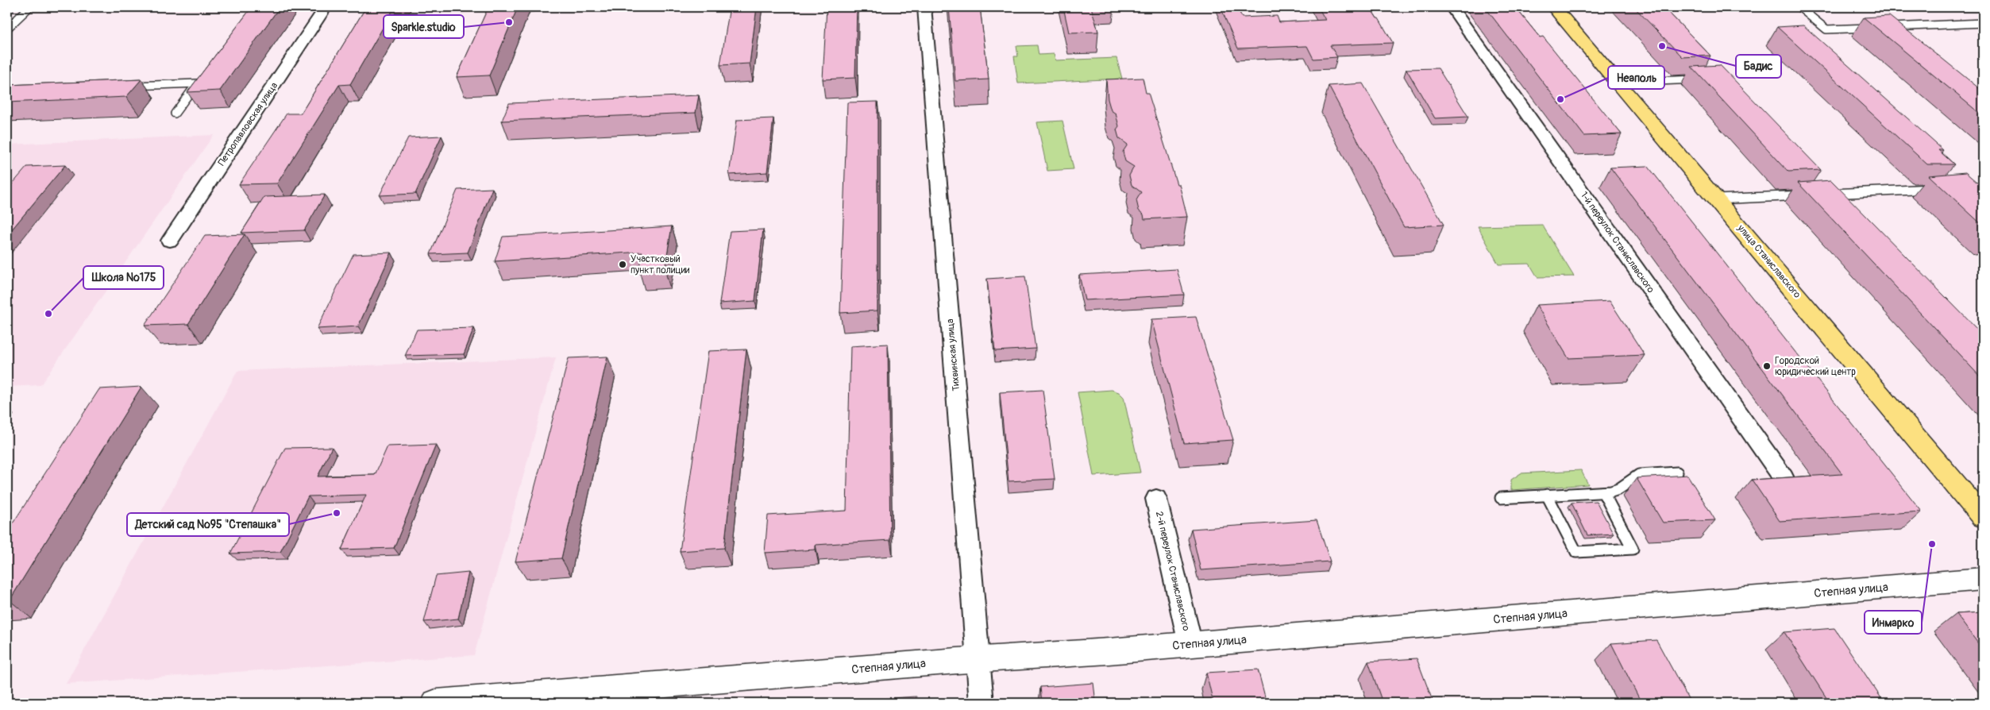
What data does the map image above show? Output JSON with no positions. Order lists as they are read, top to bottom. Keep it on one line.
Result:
{"streets":{"main road":["улица Станиславского"],"street":["Петропавловская улица","1-й переулок Станиславского","Тихвинская улица","2-й переулок Станиславского","Степная улица"]},"crossings":[["Тихвинская улица","Степная улица"],["2-й переулок Станиславского","Степная улица"]],"places":["Sparkle.studio","Бадис","Неаполь","Участковый пункт полиции","Школа №175","Городской юридический центр","Детский сад №95 \"Степашка\"","Инмарко"]}
